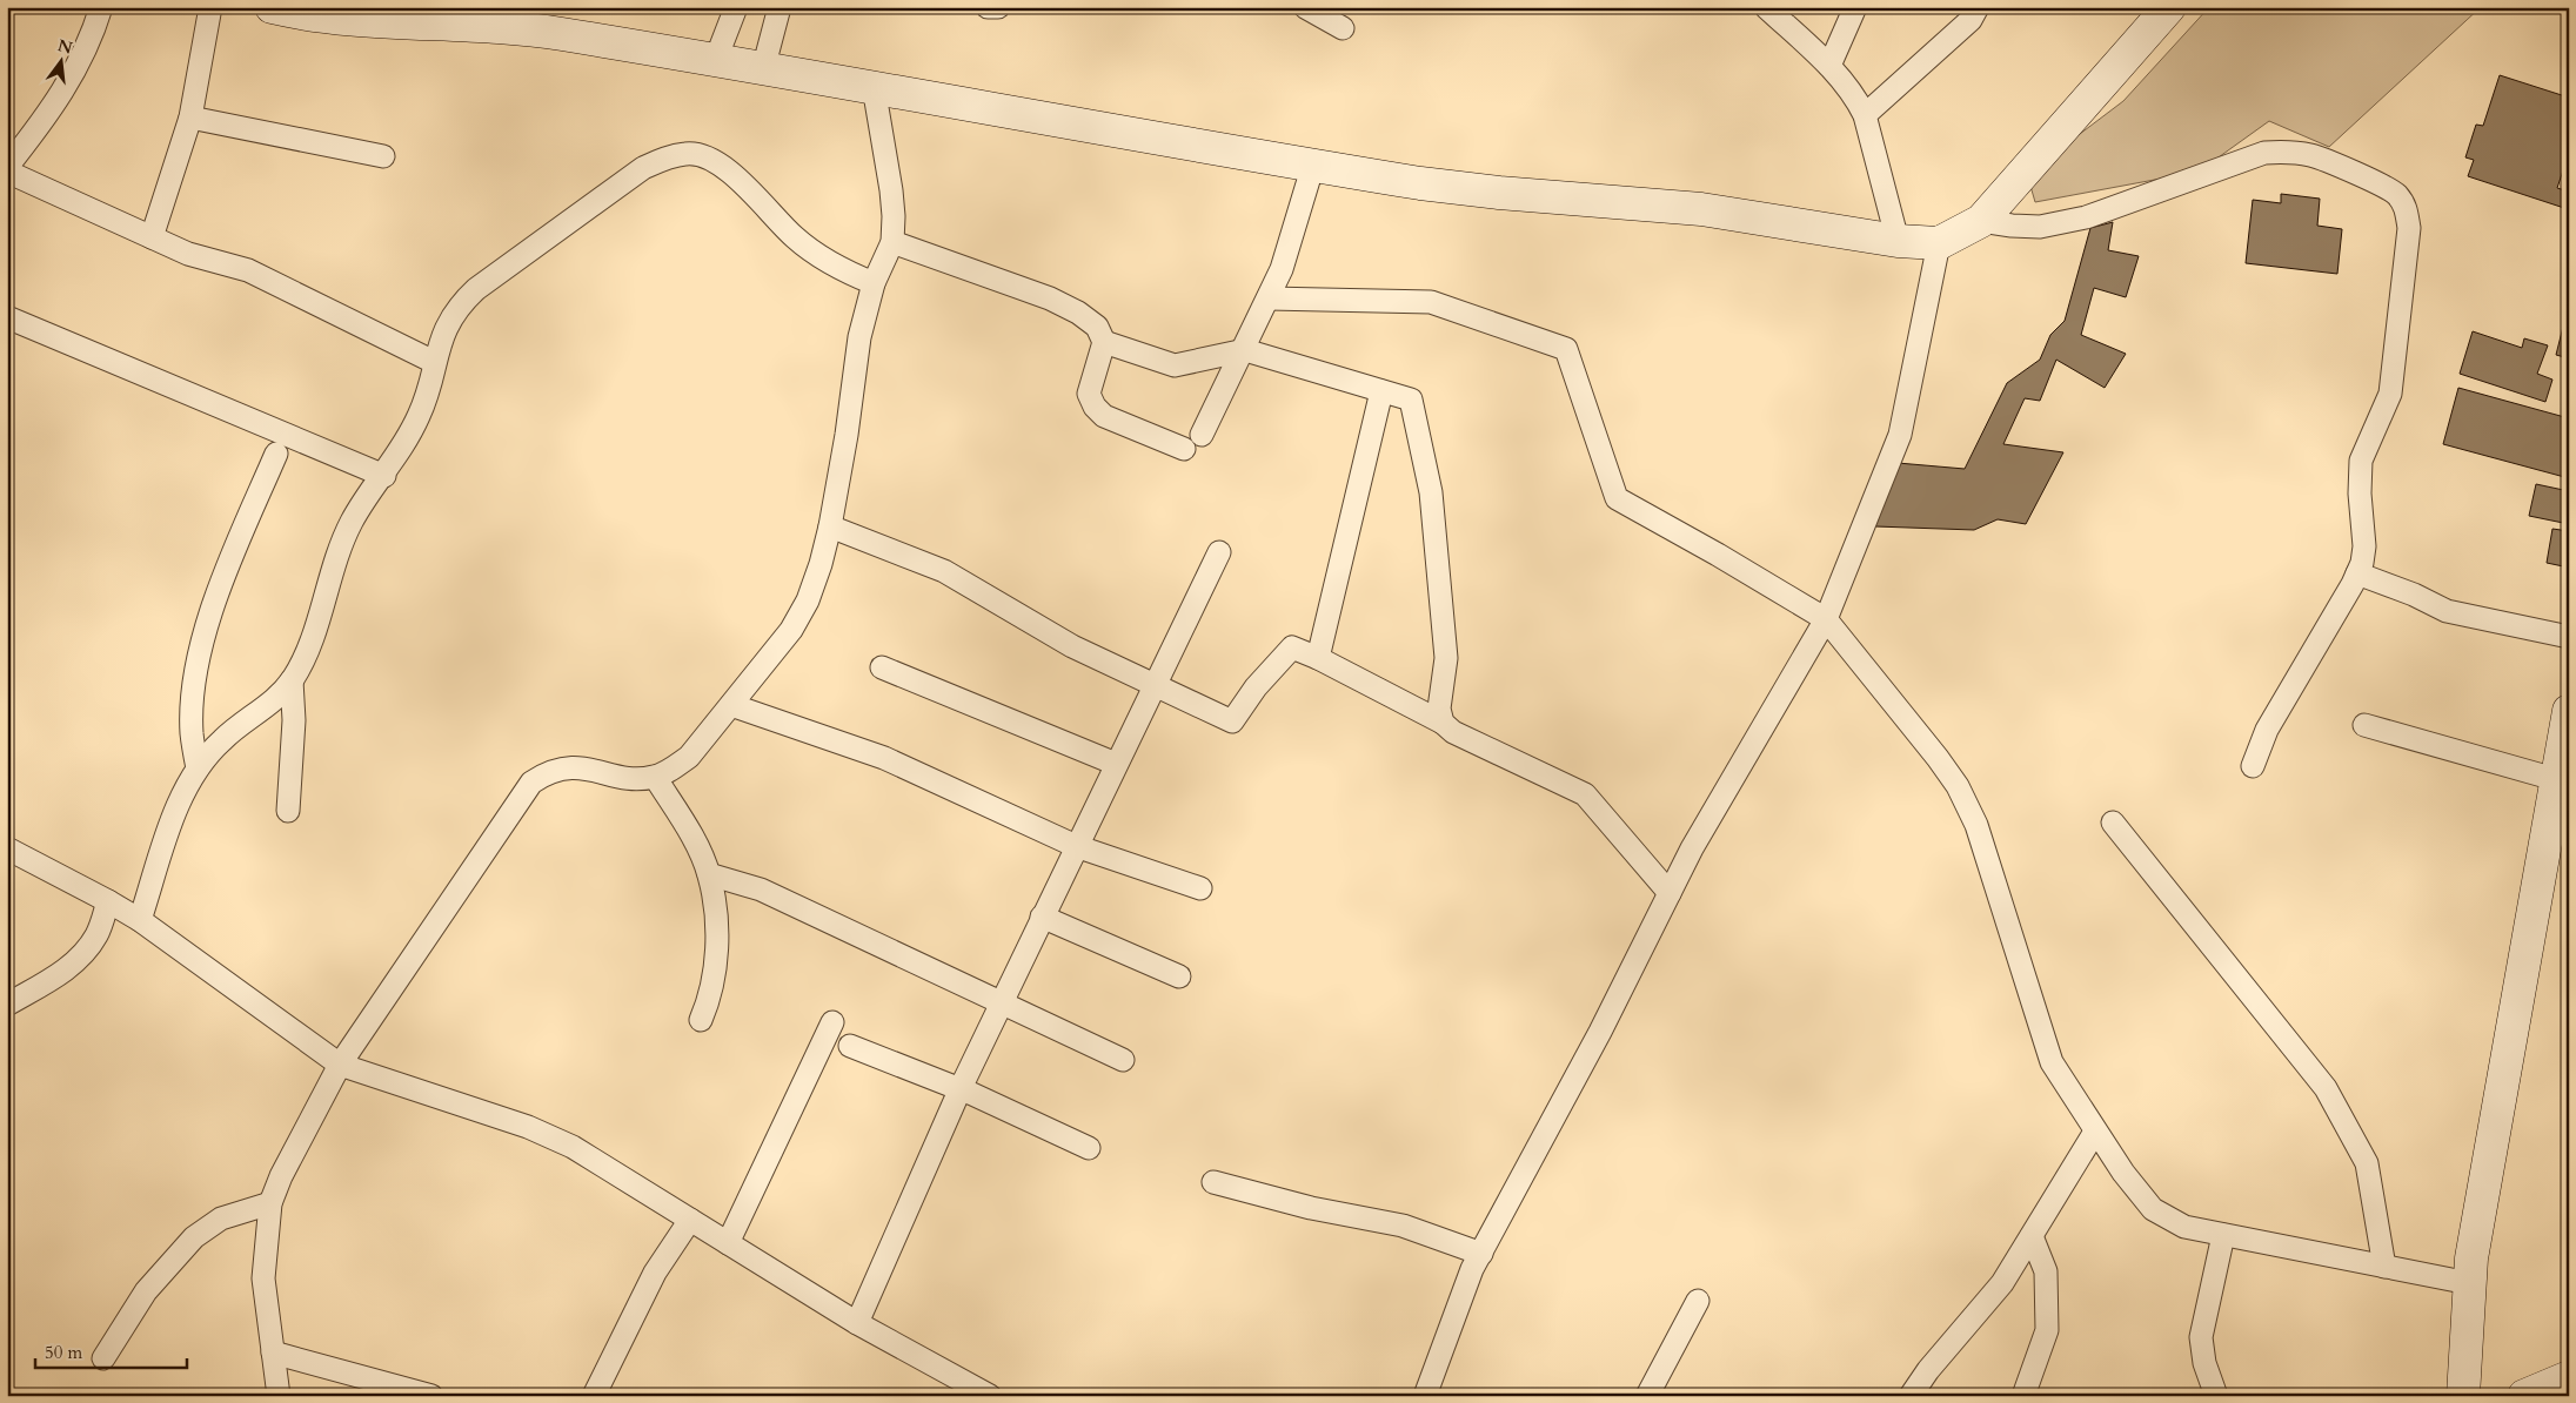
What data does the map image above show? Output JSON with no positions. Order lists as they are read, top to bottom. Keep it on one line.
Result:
{"scale_bar":"50 m","north":"top"}
